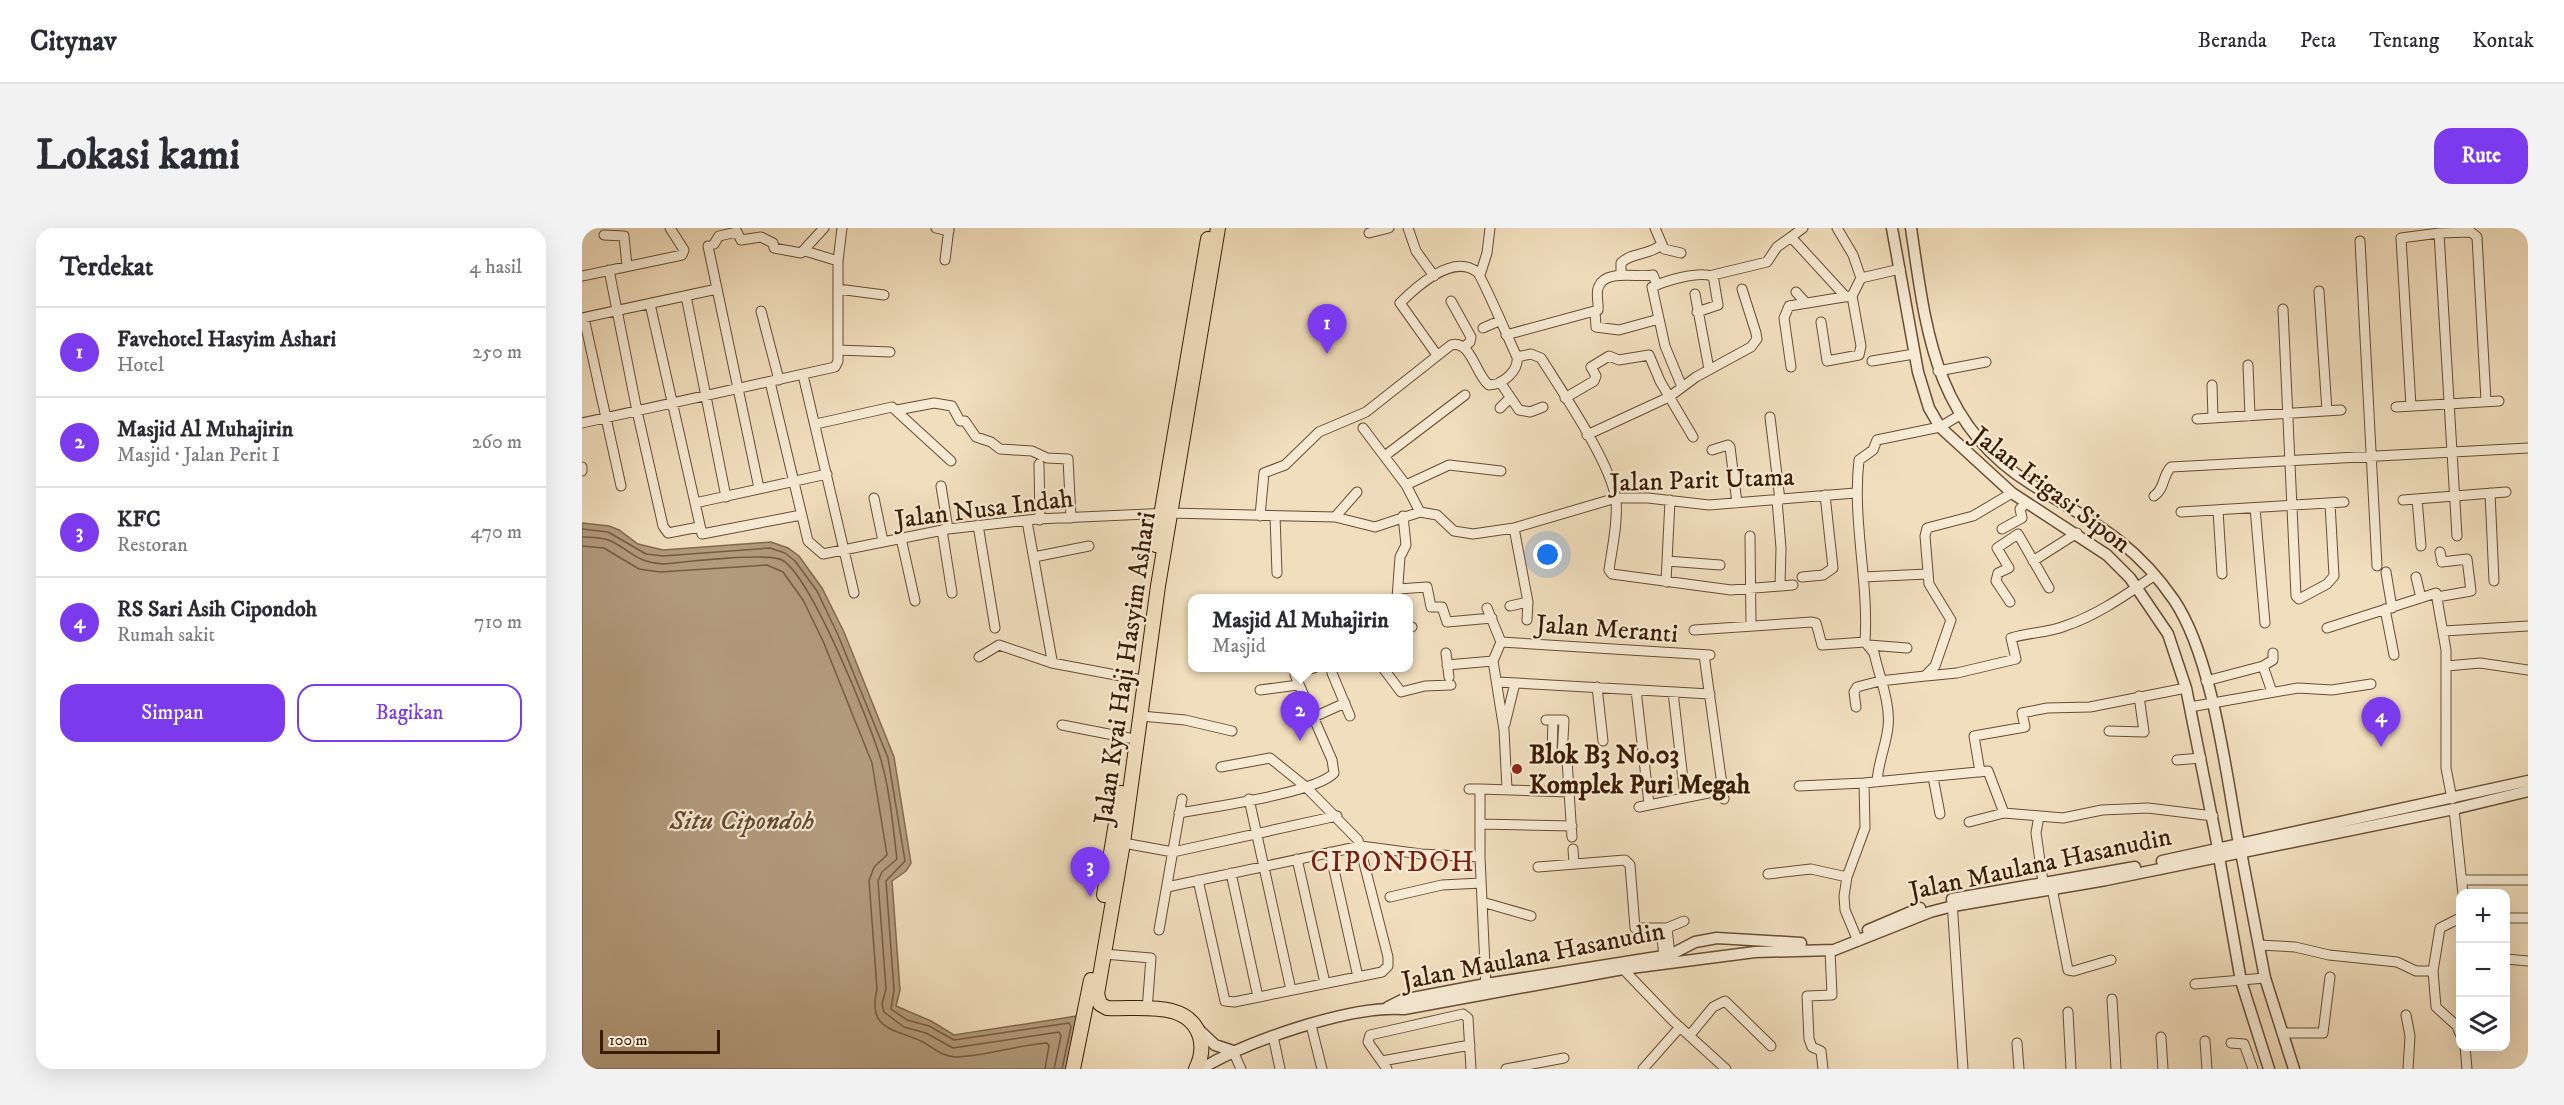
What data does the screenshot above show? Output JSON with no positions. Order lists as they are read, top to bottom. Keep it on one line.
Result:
{"streets":{"main road":["Jalan Kyai Haji Hasyim Ashari"],"street":["Jalan Parit Utama","Jalan Irigasi Sipon","Jalan Nusa Indah","Jalan Meranti","Jalan Maulana Hasanudin"]},"crossings":[["Jalan Irigasi Sipon","Jalan Maulana Hasanudin"],["Jalan Nusa Indah","Jalan Kyai Haji Hasyim Ashari"]],"districts":["CIPONDOH"],"water":["Situ Cipondoh"],"places":["Blok B3 No.03 Komplek Puri Megah"],"scale_bar":"100 m","page":{"header":"Citynav","nav":["Beranda","Peta","Tentang","Kontak"],"buttons":["Rute",["Simpan","Bagikan"]],"title":"Lokasi kami","heading":["Terdekat","4 hasil"],"pins":["1","2","4","3"],"list":[{"mark":"1","name":"Favehotel Hasyim Ashari","note":"Hotel","value":"250 m"},{"mark":"2","name":"Masjid Al Muhajirin","note":"Masjid · Jalan Perit I","value":"260 m"},{"mark":"3","name":"KFC","note":"Restoran","value":"470 m"},{"mark":"4","name":"RS Sari Asih Cipondoh","note":"Rumah sakit","value":"710 m"}],"popup":["Masjid Al Muhajirin","Masjid"],"map_buttons":["+","−"],"scale":"100 m"}}
